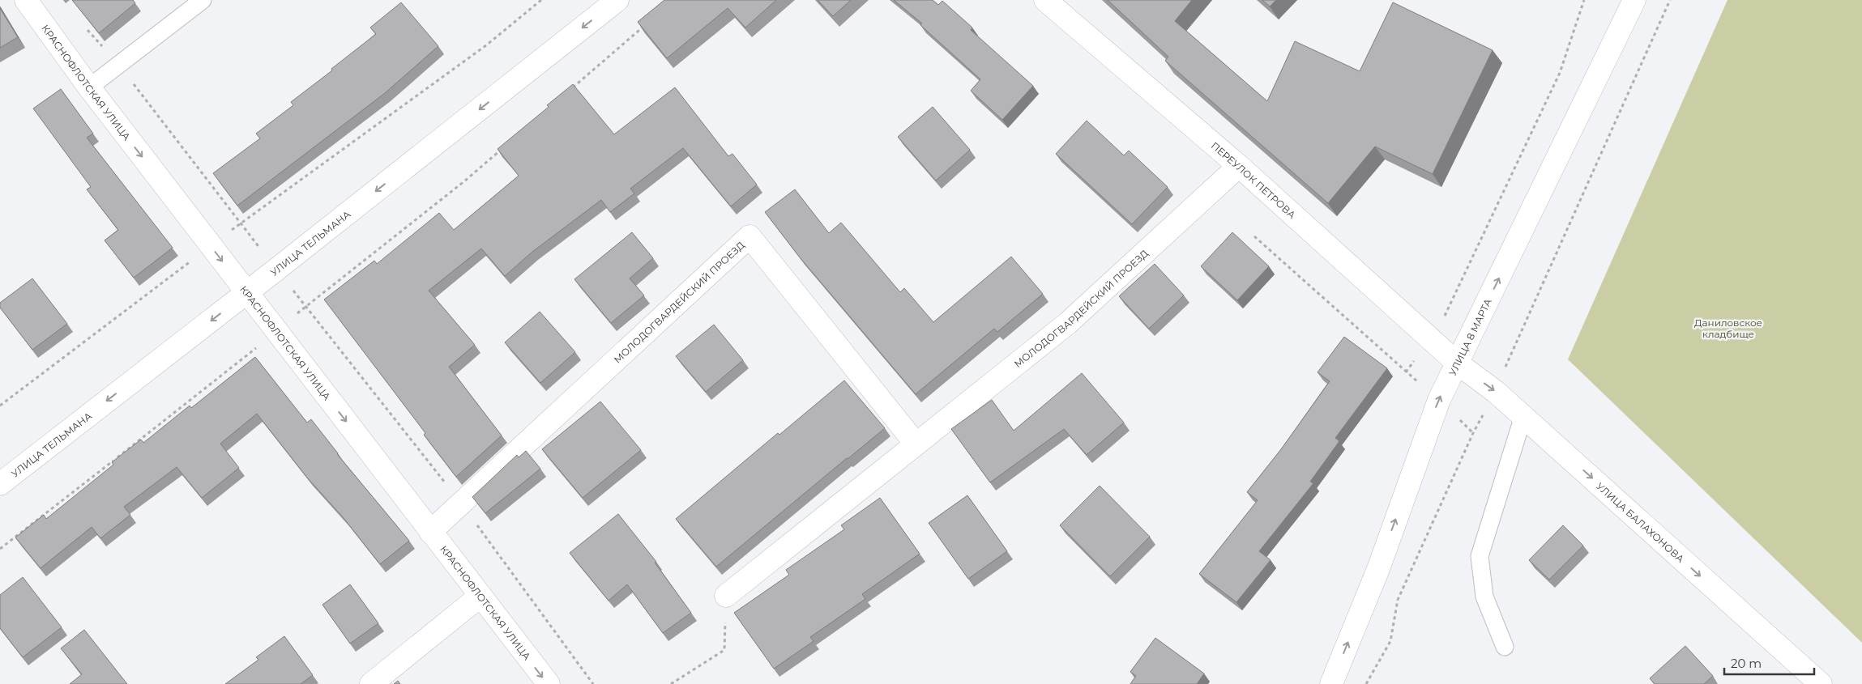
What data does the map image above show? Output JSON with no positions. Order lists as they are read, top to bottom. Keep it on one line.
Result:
{"streets":{"street":["КРАСНОФЛОТСКАЯ УЛИЦА","ПЕРЕУЛОК ПЕТРОВА","УЛИЦА ТЕЛЬМАНА","МОЛОДОГВАРДЕЙСКИЙ ПРОЕЗД","УЛИЦА 8 МАРТА","УЛИЦА БАЛАХОНОВА"]},"crossings":[["КРАСНОФЛОТСКАЯ УЛИЦА","УЛИЦА ТЕЛЬМАНА"],["КРАСНОФЛОТСКАЯ УЛИЦА","МОЛОДОГВАРДЕЙСКИЙ ПРОЕЗД"],["ПЕРЕУЛОК ПЕТРОВА","МОЛОДОГВАРДЕЙСКИЙ ПРОЕЗД"],["ПЕРЕУЛОК ПЕТРОВА","УЛИЦА 8 МАРТА"],["ПЕРЕУЛОК ПЕТРОВА","УЛИЦА БАЛАХОНОВА"],["УЛИЦА 8 МАРТА","УЛИЦА БАЛАХОНОВА"]],"one_way":["КРАСНОФЛОТСКАЯ УЛИЦА","УЛИЦА ТЕЛЬМАНА","УЛИЦА 8 МАРТА","УЛИЦА БАЛАХОНОВА"],"parks":["Даниловское кладбище"],"scale_bar":"20 m"}
